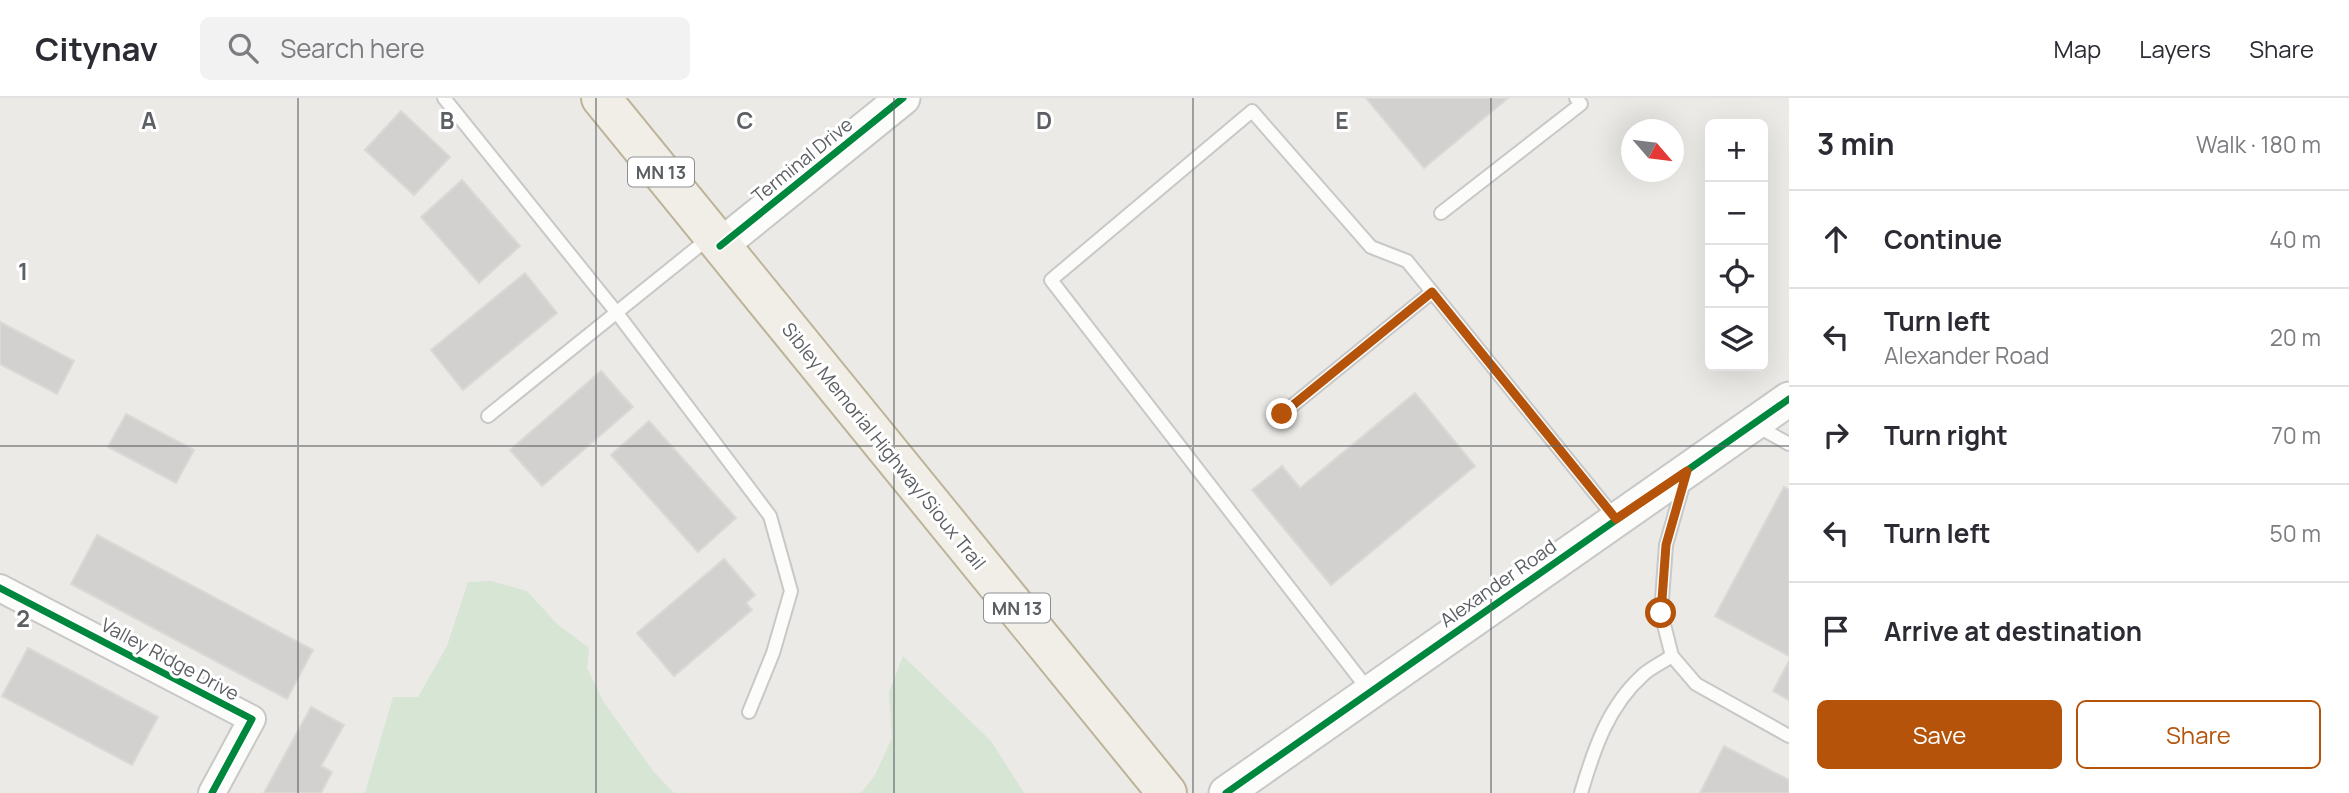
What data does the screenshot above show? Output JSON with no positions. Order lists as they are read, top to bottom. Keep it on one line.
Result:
{"streets":{"highway":["MN 13","Sibley Memorial Highway/Sioux Trail"],"street":["Terminal Drive","Alexander Road","Valley Ridge Drive"]},"crossings":[["Terminal Drive","Sibley Memorial Highway/Sioux Trail"]],"north":"bottom right","page":{"header":"Citynav","search":"Search here","nav":["Map","Layers","Share"],"heading":["3 min","Walk · 180 m"],"map_buttons":["+","−"],"list":[["Continue","40 m"],["Turn left","Alexander Road","20 m"],["Turn right","70 m"],["Turn left","50 m"],"Arrive at destination"],"buttons":["Save","Share"]},"grid":{"columns":["A","B","C","D","E"],"rows":["1","2"]}}
